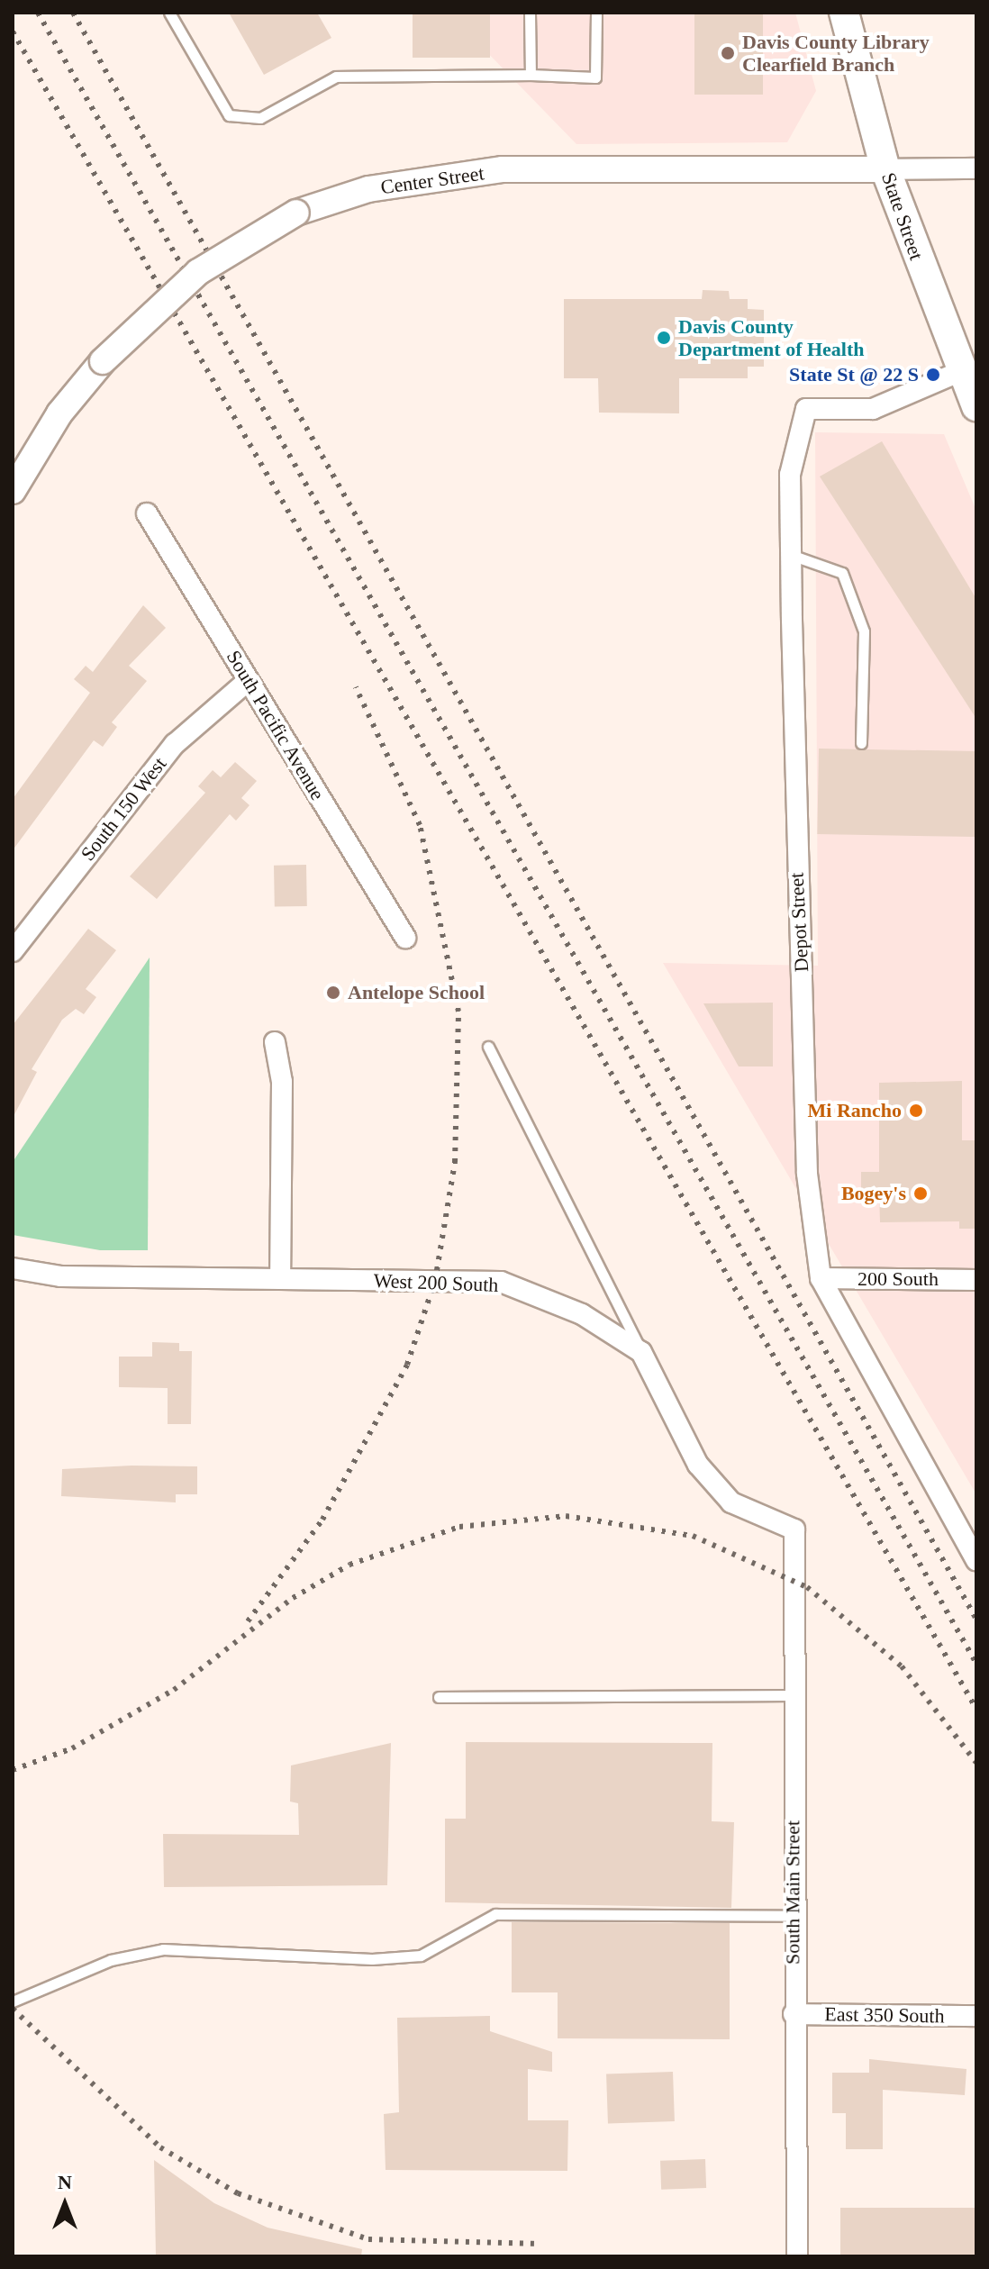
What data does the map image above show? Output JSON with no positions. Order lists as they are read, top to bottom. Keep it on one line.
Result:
{"streets":{"main road":["State Street"],"street":["Center Street","South Pacific Avenue","South 150 West","Depot Street","200 South","West 200 South","South Main Street","East 350 South"]},"crossings":[["Center Street","State Street"],["State Street","Depot Street"],["South Pacific Avenue","South 150 West"],["Depot Street","200 South"],["West 200 South","South Main Street"],["South Main Street","East 350 South"]],"places":["Davis County Library Clearfield Branch","Davis County Department of Health","State St @ 22 S","Antelope School","Mi Rancho","Bogey's"],"north":"top"}
